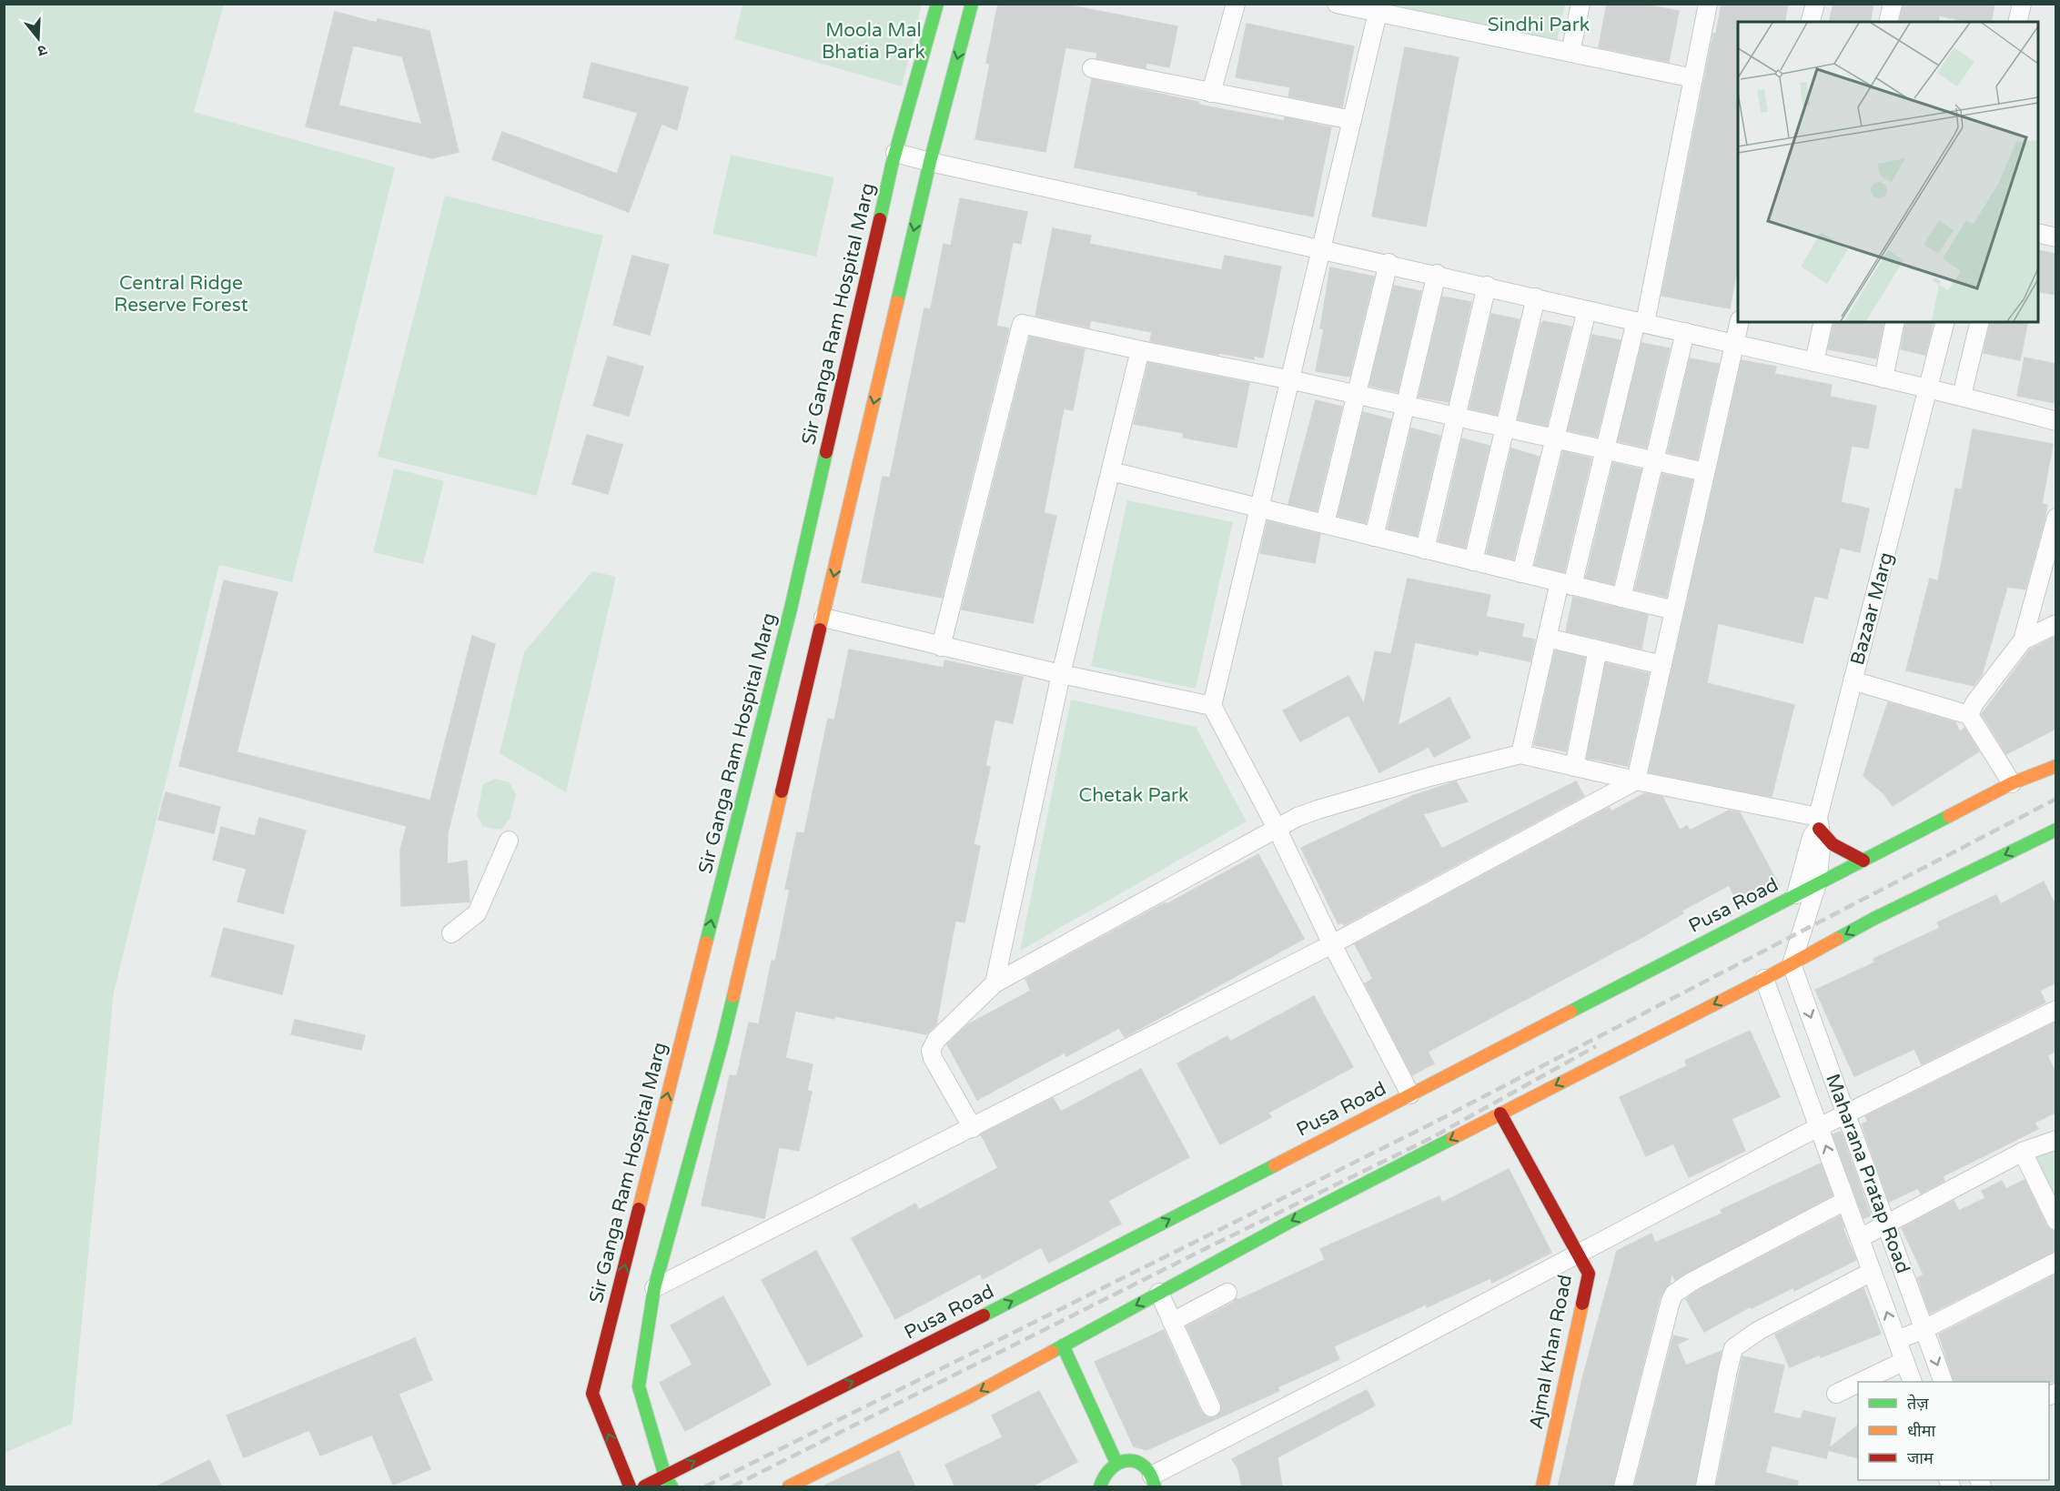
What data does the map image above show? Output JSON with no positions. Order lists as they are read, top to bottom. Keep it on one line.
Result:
{"streets":{"street":["Sir Ganga Ram Hospital Marg","Bazaar Marg","Pusa Road","Maharana Pratap Road","Ajmal Khan Road"]},"crossings":[["Sir Ganga Ram Hospital Marg","Pusa Road"],["Bazaar Marg","Pusa Road"]],"parks":["Sindhi Park","Moola Mal Bhatia Park","Central Ridge Reserve Forest","Chetak Park"],"legend":["तेज़","धीमा","जाम"],"north":"bottom"}
